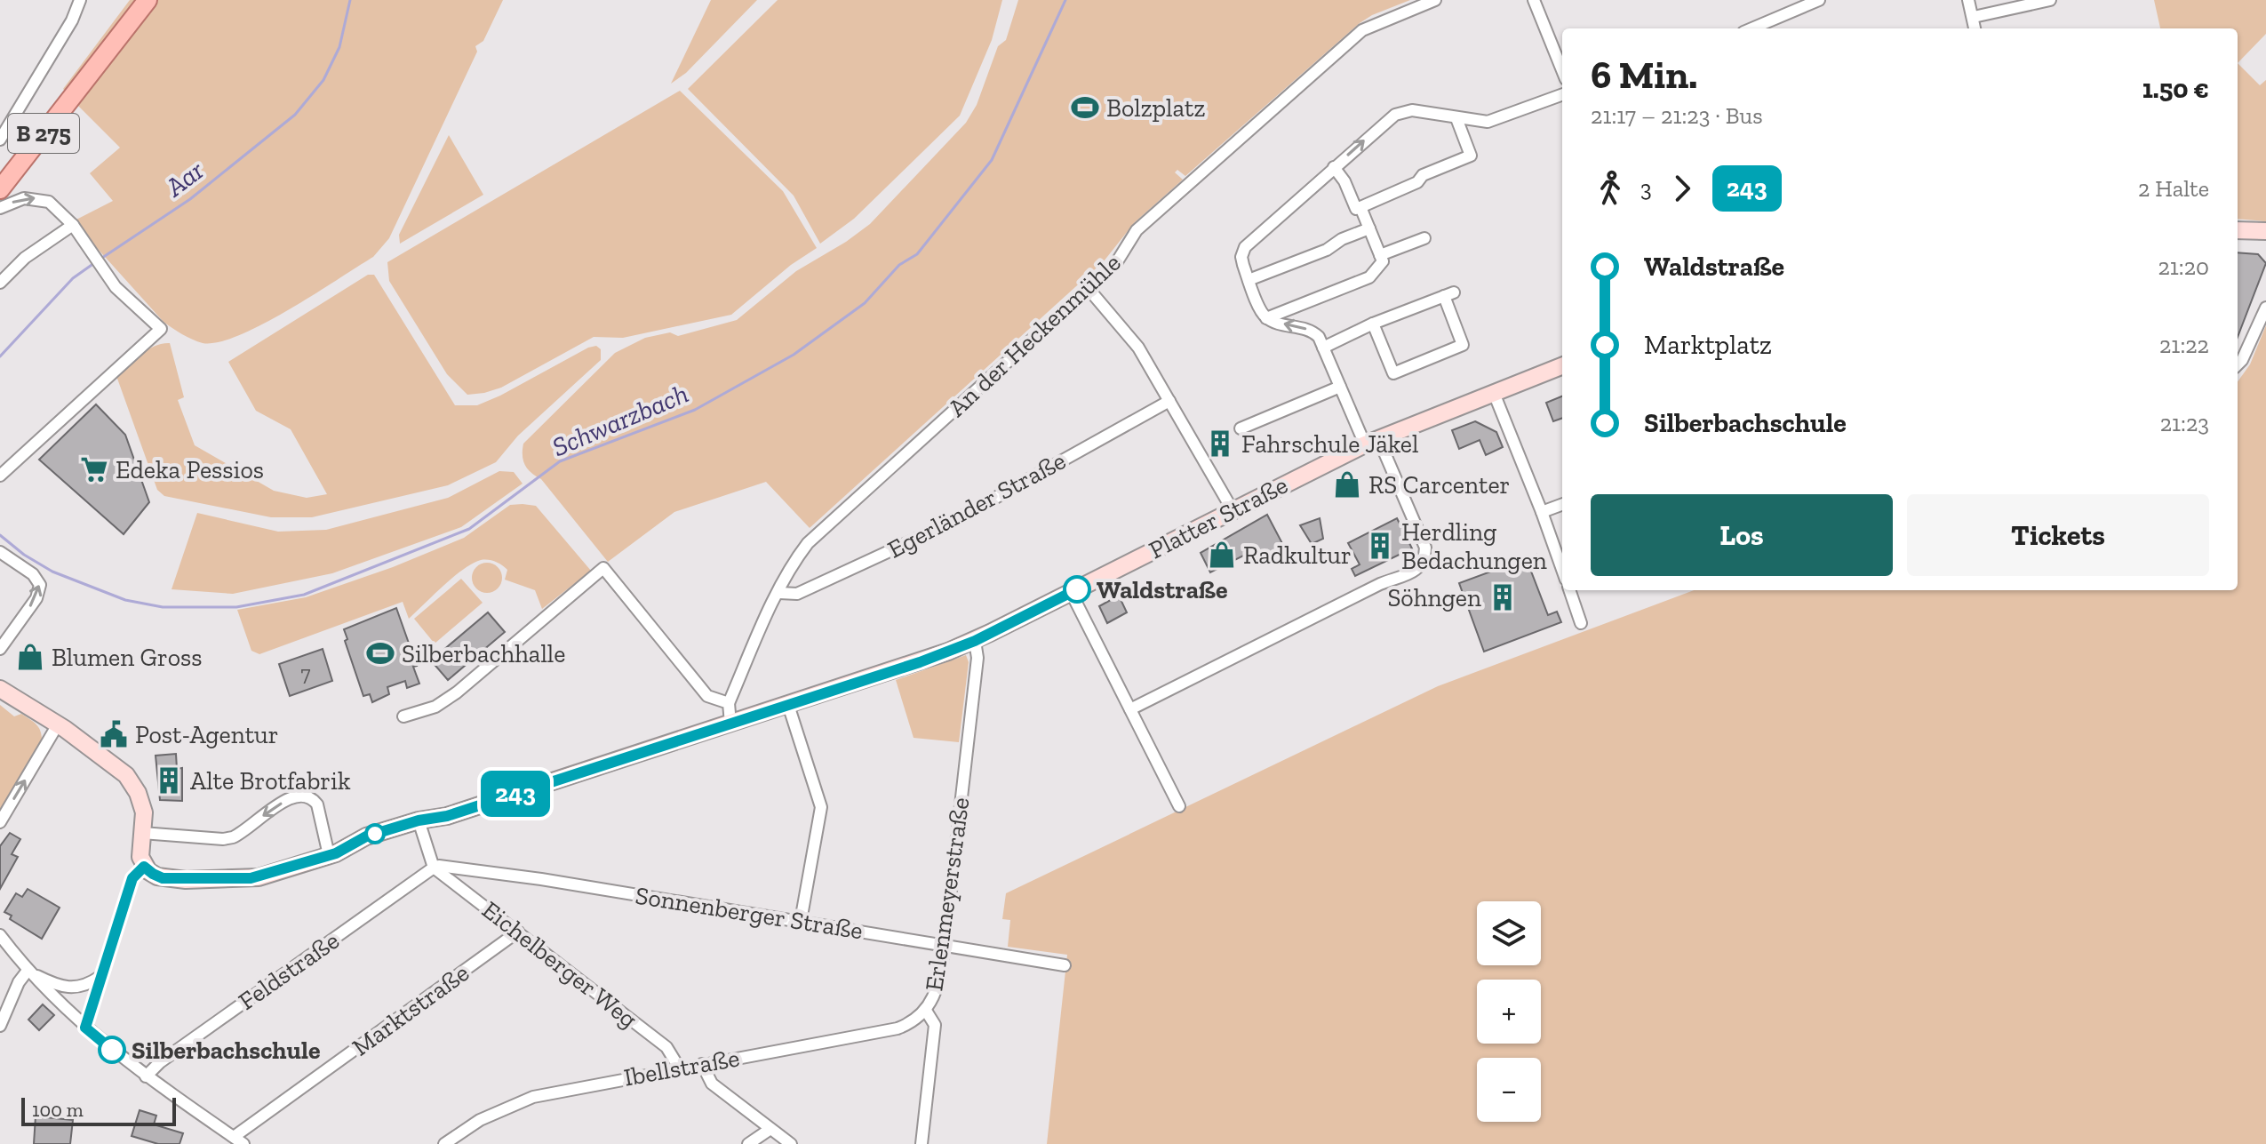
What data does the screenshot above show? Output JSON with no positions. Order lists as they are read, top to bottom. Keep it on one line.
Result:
{"streets":{"main road":["B 275","Platter Straße"],"street":["An der Heckenmühle","Egerländer Straße","Erlenmeyerstraße","Sonnenberger Straße","Eichelberger Weg","Feldstraße","Marktstraße","Ibellstraße"]},"crossings":[["An der Heckenmühle","Egerländer Straße"],["Platter Straße","Erlenmeyerstraße"],["Erlenmeyerstraße","Sonnenberger Straße"],["Erlenmeyerstraße","Ibellstraße"],["Sonnenberger Straße","Eichelberger Weg"],["Sonnenberger Straße","Feldstraße"],["Eichelberger Weg","Feldstraße"],["Eichelberger Weg","Marktstraße"],["Eichelberger Weg","Ibellstraße"]],"water":["Aar","Schwarzbach"],"places":{"sports":["Bolzplatz","Silberbachhalle"],"building":["Fahrschule Jäkel","Herdling Bedachungen","Söhngen","Alte Brotfabrik"],"supermarket":["Edeka Pessios"],"shop":["RS Carcenter","Radkultur","Blumen Gross"],"other":["Waldstraße","Silberbachschule"],"public building":["Post-Agentur"]},"lines":["bus line 243"],"house_numbers":["7"],"scale_bar":"100 m","page":{"on_map":"243","heading":["6 Min.","21:17 – 21:23 · Bus","1.50 €"],"legs":["3","243","2 Halte"],"list":[{"name":"Waldstraße","value":"21:20"},{"name":"Marktplatz","value":"21:22"},{"name":"Silberbachschule","value":"21:23"}],"buttons":["Los","Tickets"],"map_buttons":["+","−"],"scale":"100 m"}}
